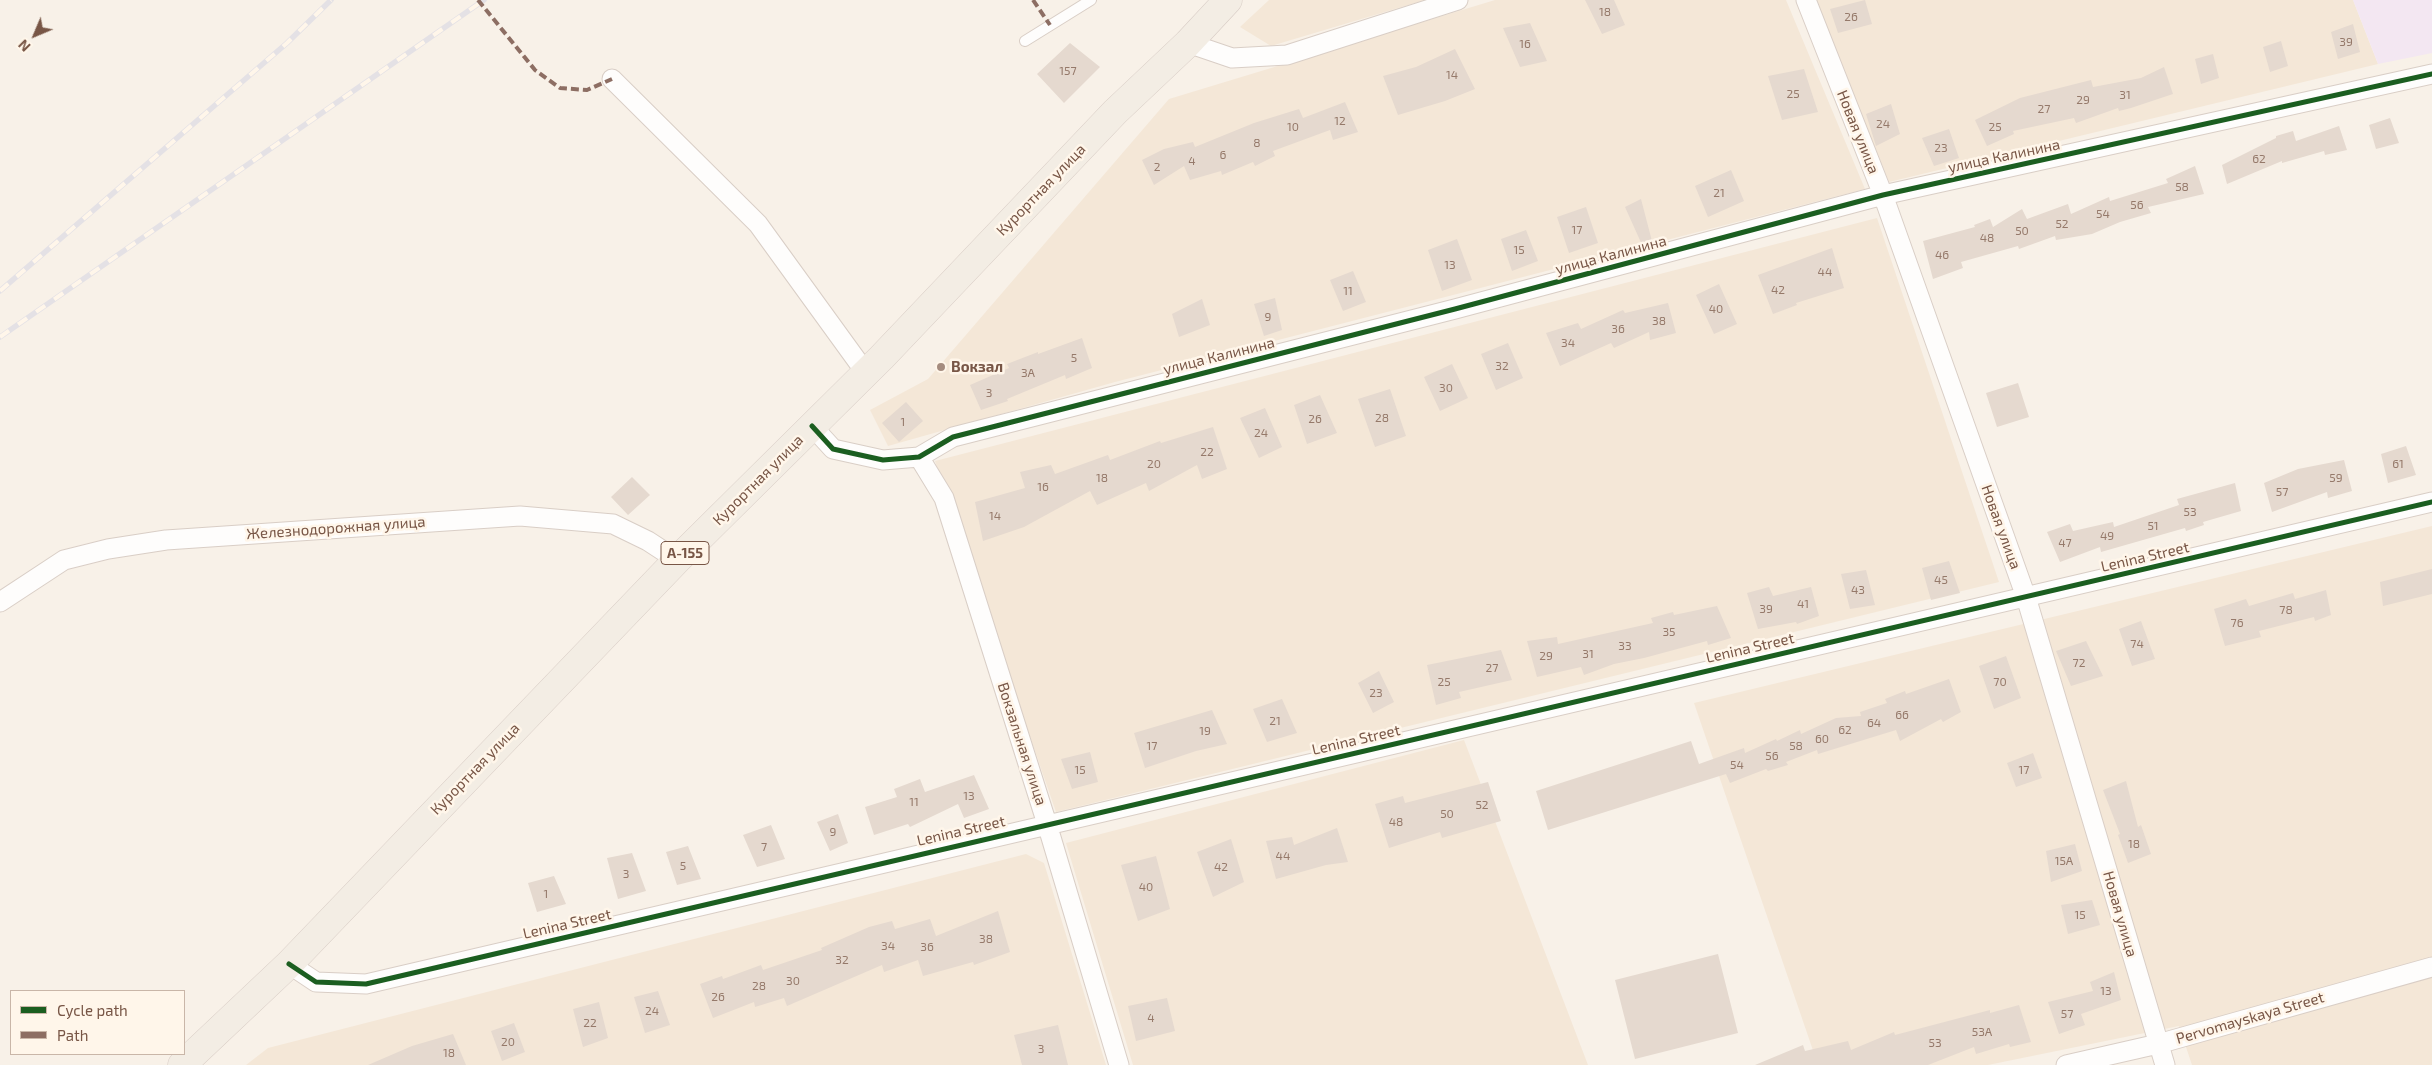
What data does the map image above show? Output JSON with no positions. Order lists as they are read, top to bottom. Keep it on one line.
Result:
{"streets":{"main road":["Курортная улица","А-155"],"street":["Новая улица","улица Калинина","Железнодорожная улица","Lenina Street","Вокзальная улица","Pervomayskaya Street"]},"crossings":[["Новая улица","улица Калинина"],["Новая улица","Lenina Street"],["Новая улица","Pervomayskaya Street"],["улица Калинина","Курортная улица"],["улица Калинина","Вокзальная улица"],["Курортная улица","Железнодорожная улица"],["Курортная улица","Lenina Street"],["Lenina Street","Вокзальная улица"]],"places":["Вокзал"],"house_numbers":["18","26","39","16","157","14","25","31","29","27","12","24","10","25","8","23","6","62","4","2","58","21","56","54","52","17","50","48","15","46","13","44","42","11","40","9","38","36","34","5","32","3А","30","3","28","26","1","24","22","20","61","18","59","16","57","53","14","51","49","47","45","43","41","39","78","76","35","74","33","31","29","72","27","25","70","23","66","21","64","62","19","60","17","58","56","54","15","17","13","11","52","50","48","9","18","7","44","15А","5","42","3","40","1","15","38","34","36","32","30","28","13","26","24","57","4","22","53А","20","53","3","18"],"legend":["Cycle path","Path"],"north":"bottom left"}
